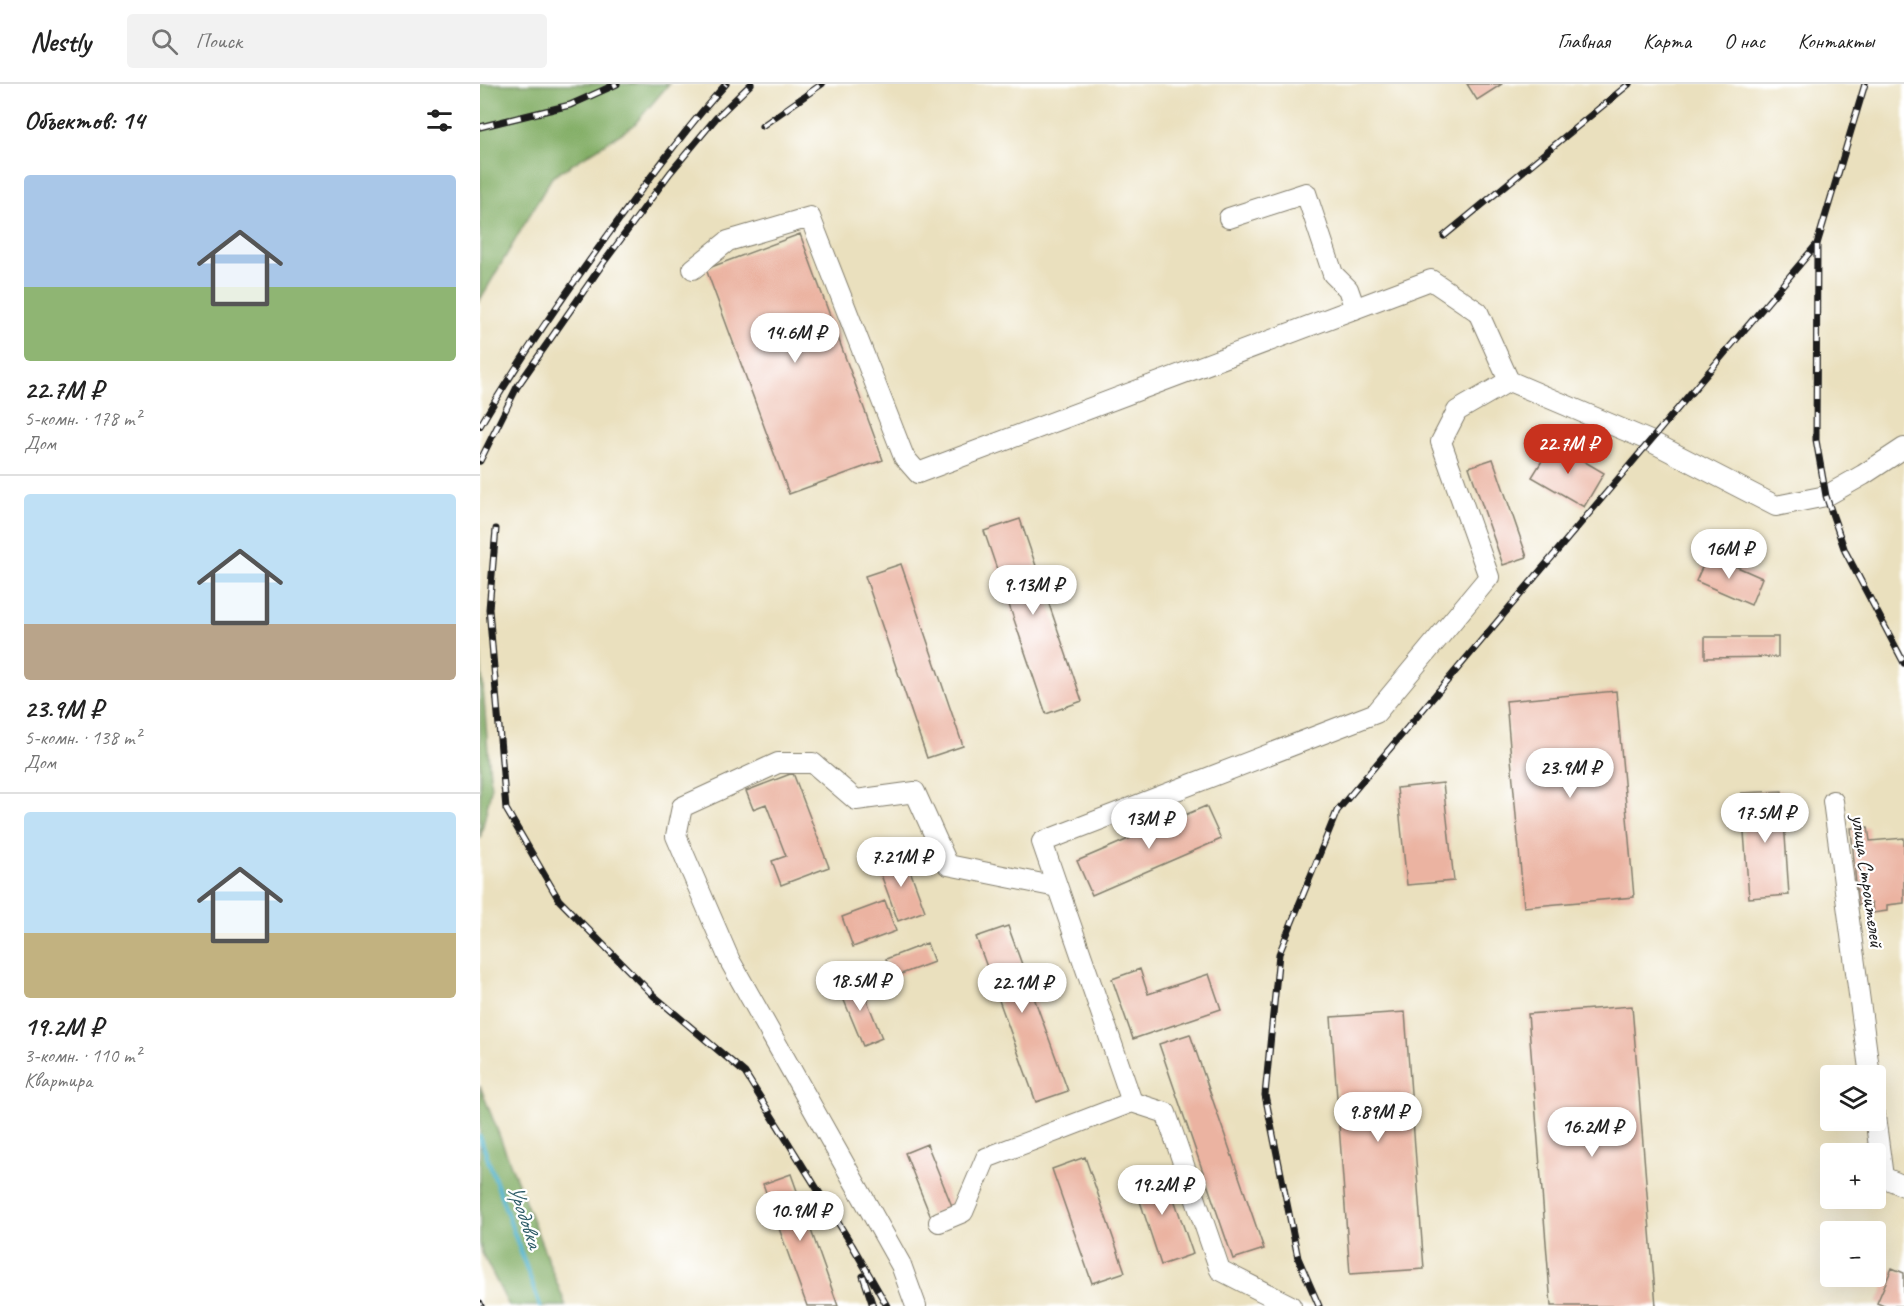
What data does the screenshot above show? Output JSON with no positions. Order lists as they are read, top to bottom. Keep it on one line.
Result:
{"streets":{"street":["улица Строителей"]},"water":["Уродовка"],"page":{"header":"Nestly","search":"Поиск","nav":["Главная","Карта","О нас","Контакты"],"heading":"Объектов: 14","list":[{"name":"22.7M ₽","note":"5-комн. · 178 m² · Дом"},{"name":"23.9M ₽","note":"5-комн. · 138 m² · Дом"},{"name":"19.2M ₽","note":"3-комн. · 110 m² · Квартира"}],"price":["14.6M ₽","22.7M ₽","16M ₽","9.13M ₽","23.9M ₽","17.5M ₽","13M ₽","7.21M ₽","18.5M ₽","22.1M ₽","9.89M ₽","16.2M ₽","19.2M ₽","10.9M ₽"],"map_buttons":["+","−"]}}
